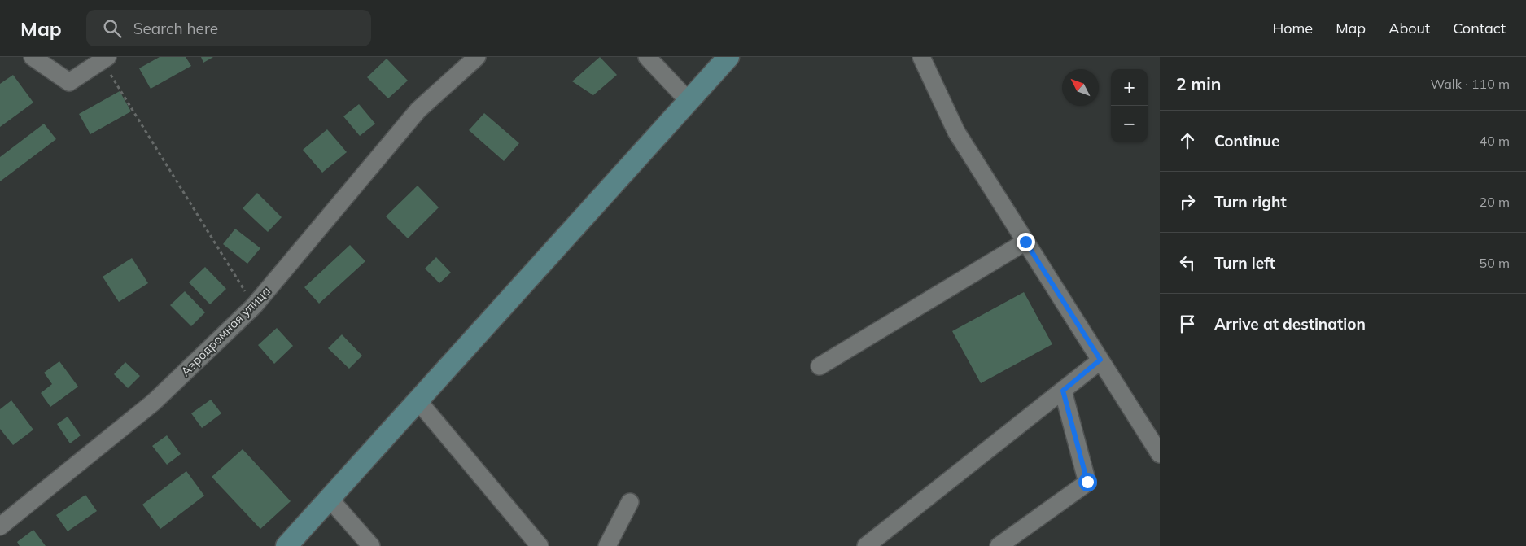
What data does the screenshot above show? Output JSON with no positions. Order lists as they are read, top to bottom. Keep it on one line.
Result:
{"streets":{"street":["Аэродромная улица"]},"north":"top left","page":{"header":"Map","search":"Search here","nav":["Home","Map","About","Contact"],"heading":["2 min","Walk · 110 m"],"map_buttons":["+","−"],"list":[["Continue","40 m"],["Turn right","20 m"],["Turn left","50 m"],"Arrive at destination"]}}
